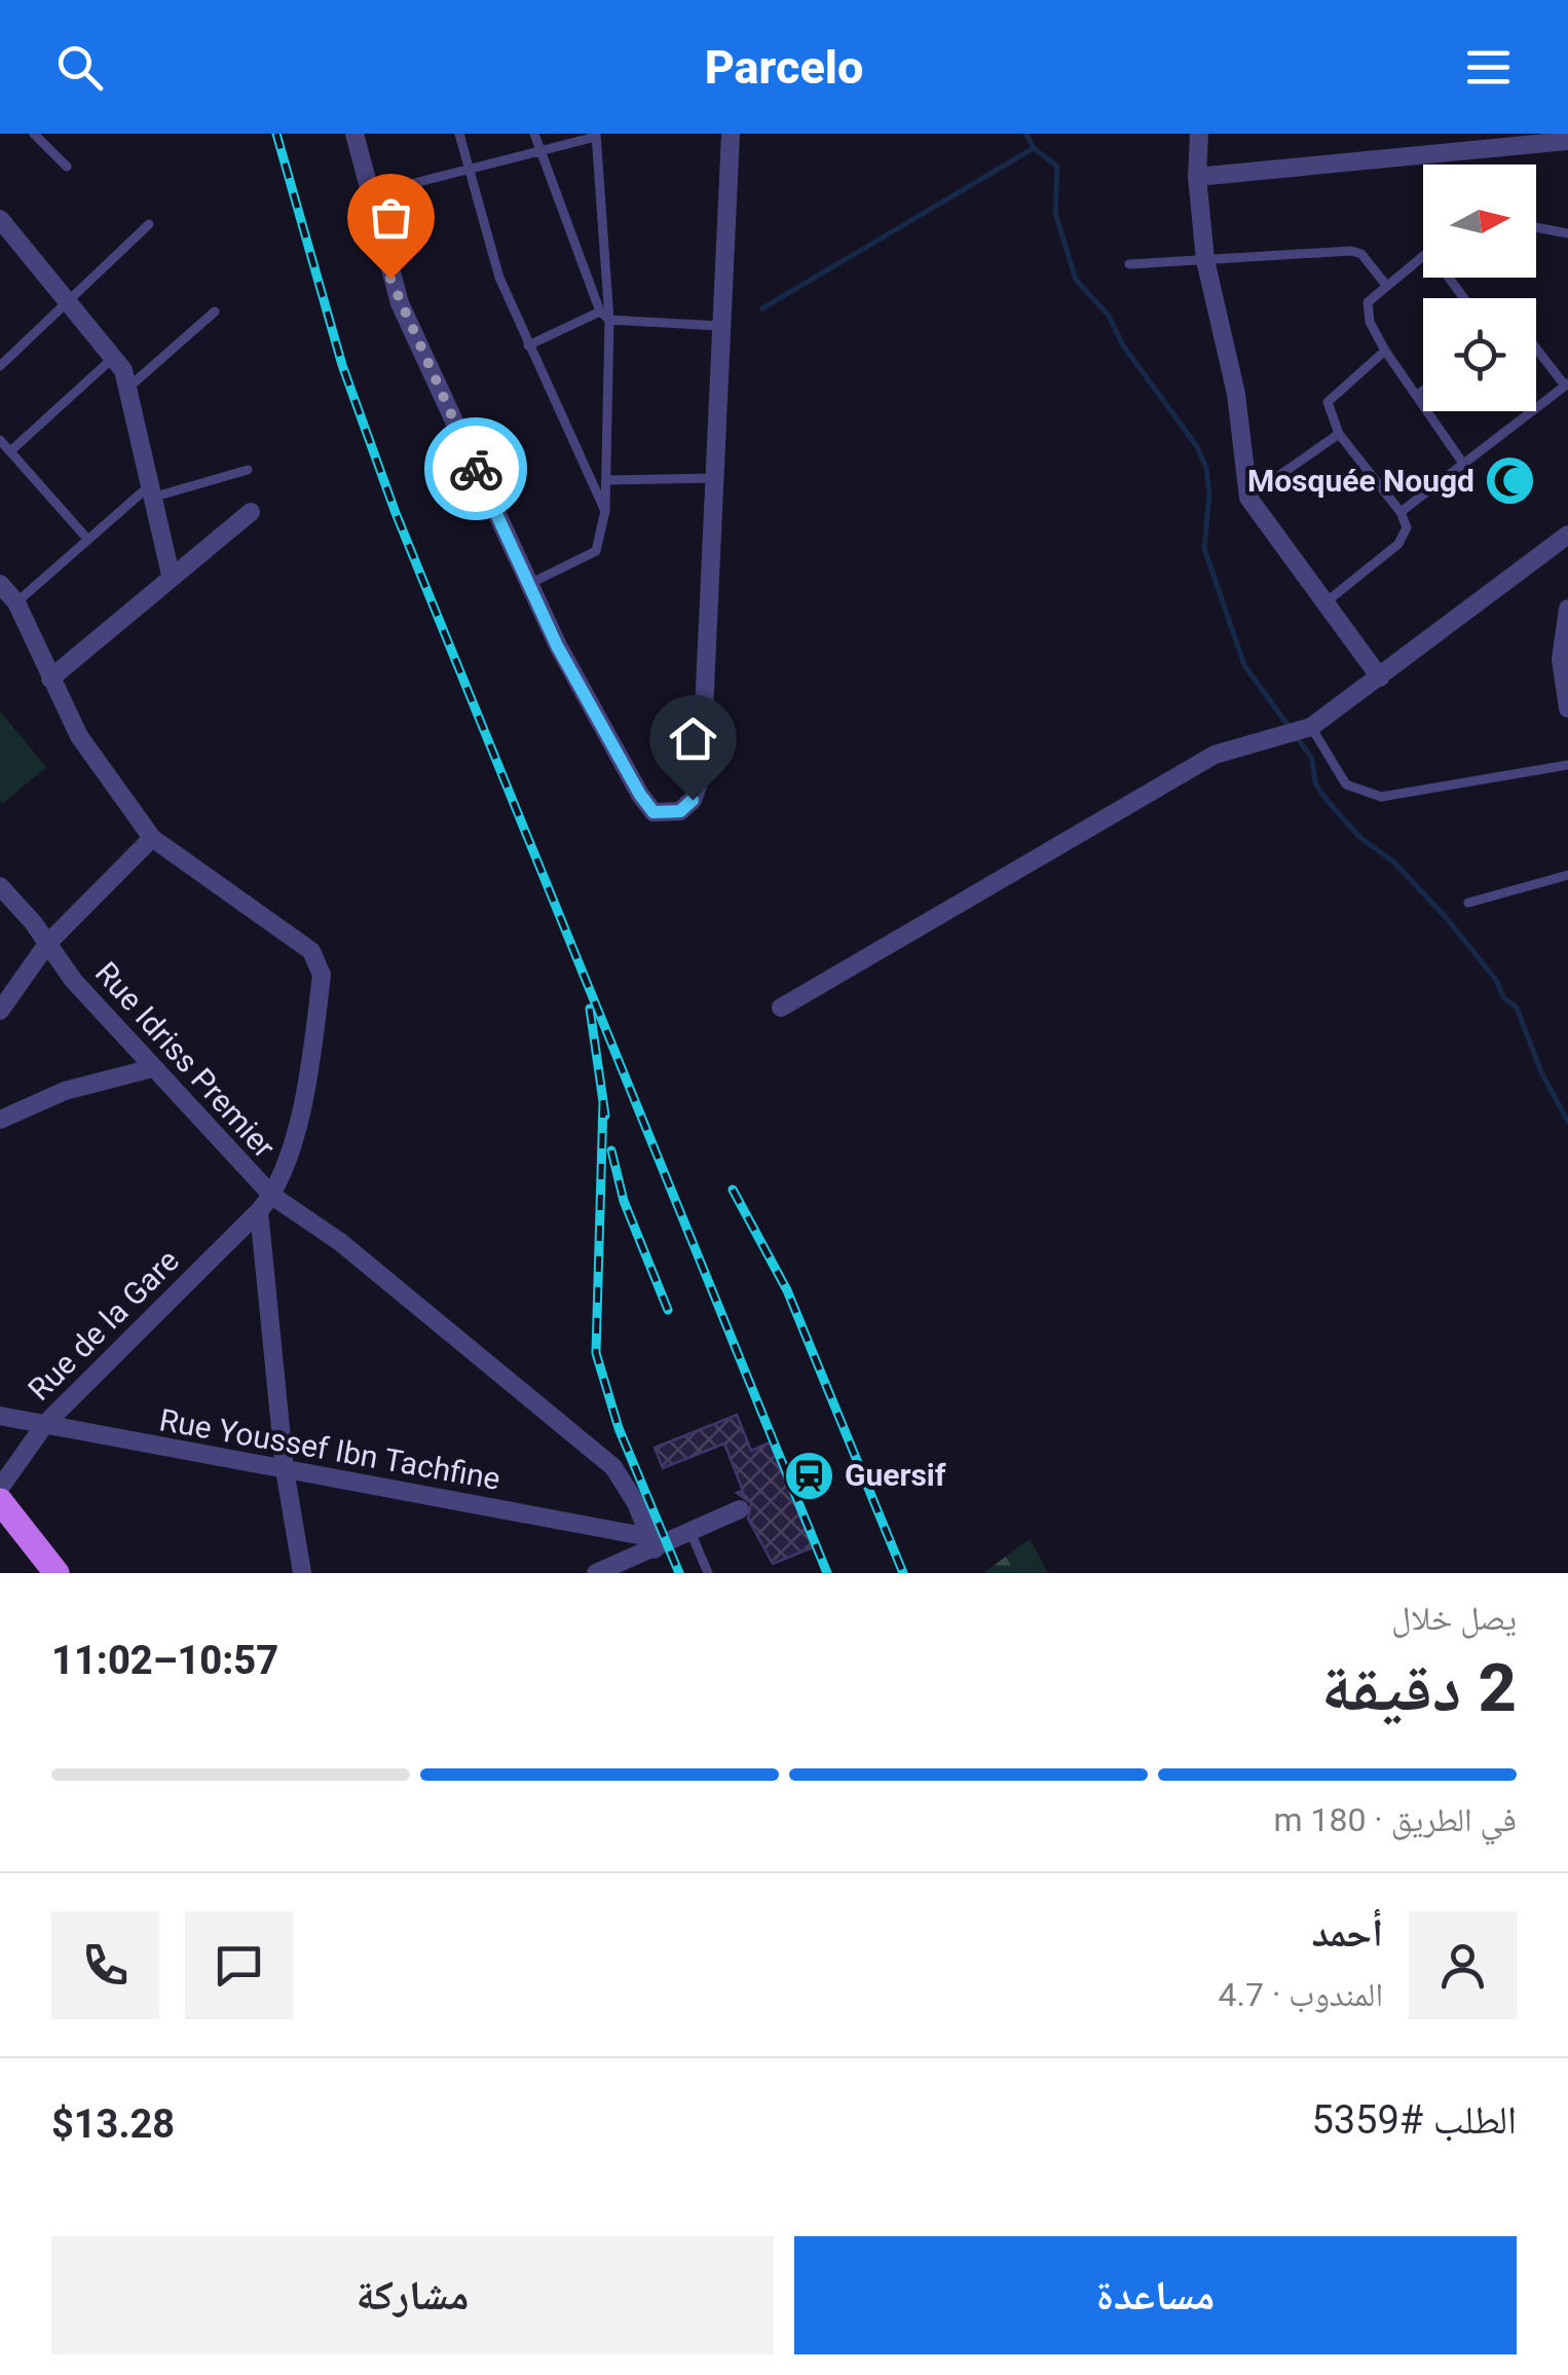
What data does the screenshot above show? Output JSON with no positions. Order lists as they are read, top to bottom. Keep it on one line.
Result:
{"streets":{"street":["Rue Idriss Premier","Rue de la Gare","Rue Youssef Ibn Tachfine"]},"crossings":[["Rue Idriss Premier","Rue de la Gare"],["Rue Idriss Premier","Rue Youssef Ibn Tachfine"],["Rue de la Gare","Rue Youssef Ibn Tachfine"]],"places":{"mosque":["Mosquée Nougd"],"station":["Guersif"]},"north":"right","page":{"header":"Parcelo","heading":["2 دقيقة","يصل خلال","10:57–11:02"],"panel":["أحمد","المندوب · 4.7","الطلب #5359","$13.28"],"bar":"في الطريق · 180 m","buttons":["مساعدة","مشاركة"]}}
